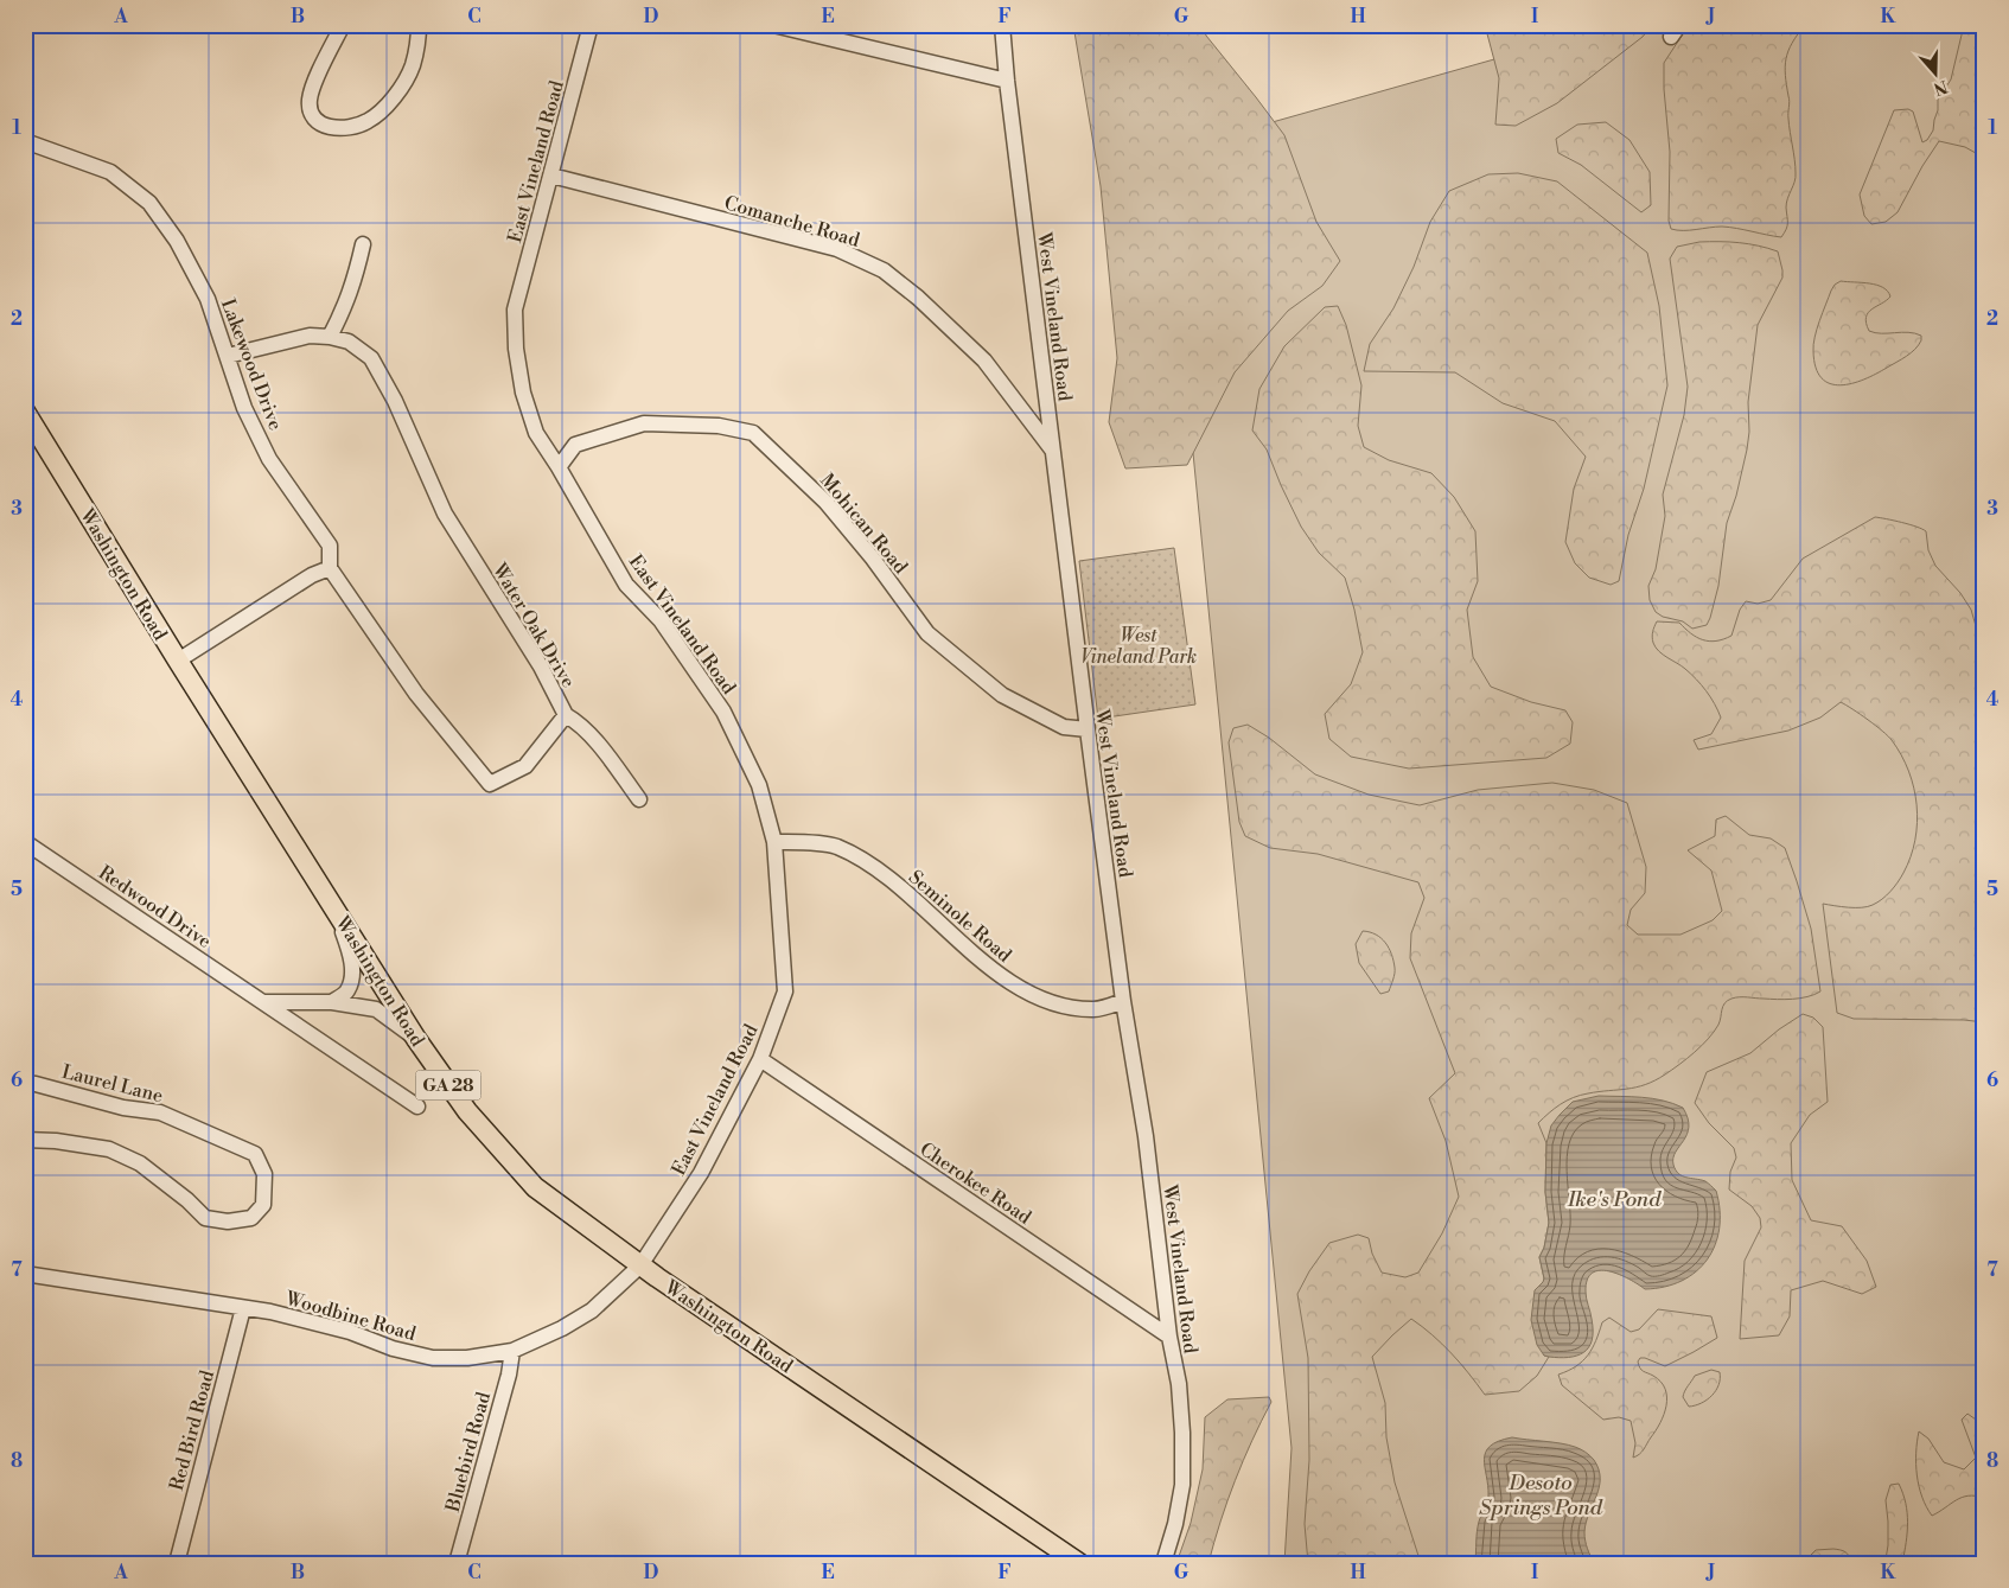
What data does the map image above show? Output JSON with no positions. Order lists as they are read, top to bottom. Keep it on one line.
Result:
{"streets":{"main road":["Washington Road","GA 28"],"street":["East Vineland Road","Comanche Road","West Vineland Road","Lakewood Drive","Mohican Road","Water Oak Drive","Redwood Drive","Seminole Road","Laurel Lane","Cherokee Road","Woodbine Road","Red Bird Road","Bluebird Road"]},"crossings":[["East Vineland Road","Comanche Road"],["East Vineland Road","Mohican Road"],["East Vineland Road","Washington Road"],["East Vineland Road","Seminole Road"],["East Vineland Road","Cherokee Road"],["East Vineland Road","Woodbine Road"],["Comanche Road","West Vineland Road"],["West Vineland Road","Mohican Road"],["West Vineland Road","Seminole Road"],["West Vineland Road","Cherokee Road"],["Lakewood Drive","Water Oak Drive"],["Washington Road","Woodbine Road"],["Woodbine Road","Red Bird Road"],["Woodbine Road","Bluebird Road"]],"water":["Ike's Pond","Desoto Springs Pond"],"parks":["West Vineland Park"],"north":"bottom","grid":{"columns":["A","B","C","D","E","F","G","H","I","J","K"],"rows":["1","2","3","4","5","6","7","8"]}}
